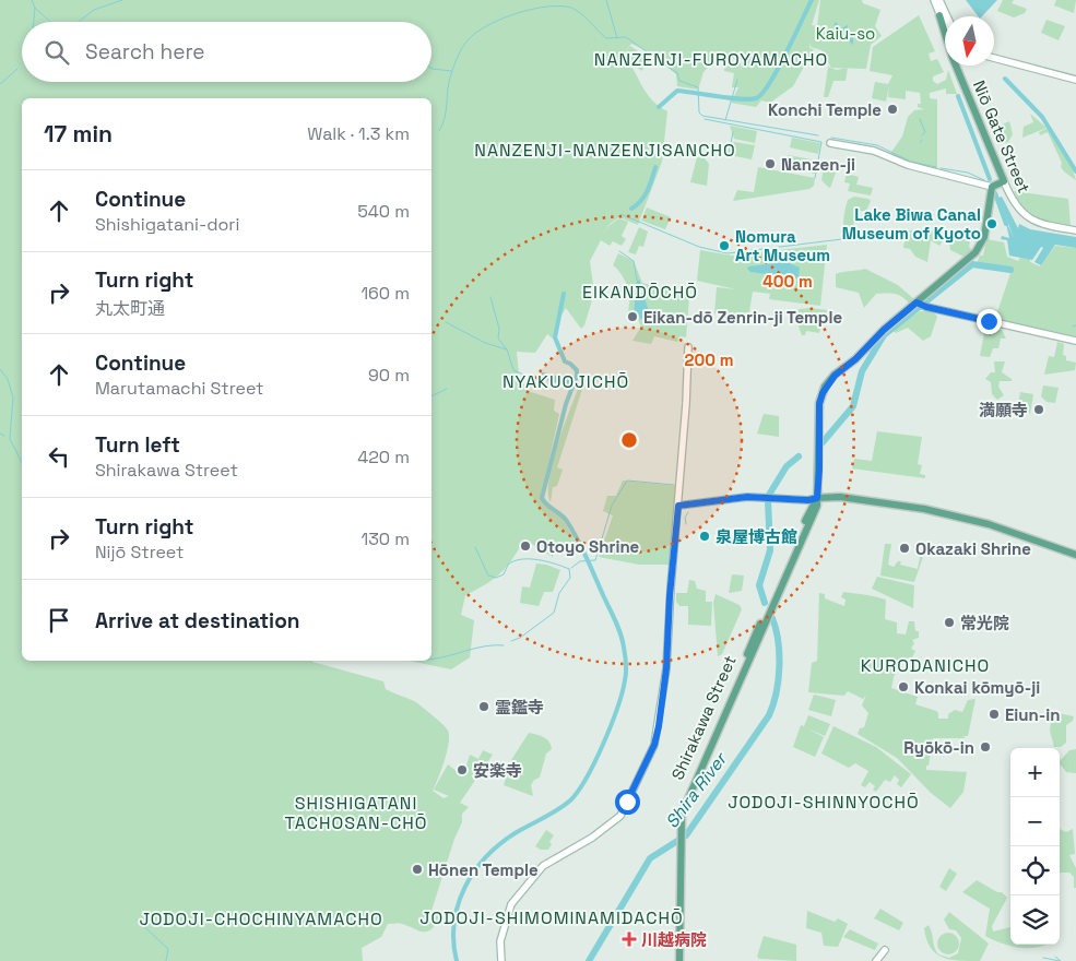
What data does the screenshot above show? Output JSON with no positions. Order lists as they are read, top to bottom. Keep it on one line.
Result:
{"streets":{"main road":["Niō Gate Street","Shirakawa Street"]},"crossings":[["Niō Gate Street","Shirakawa Street"]],"districts":["NANZENJI-FUROYAMACHO","NANZENJI-NANZENJISANCHO","EIKANDŌCHŌ","NYAKUOJICHŌ","KURODANICHO","JODOJI-SHINNYOCHŌ","SHISHIGATANI TACHOSAN-CHŌ","JODOJI-SHIMOMINAMIDACHŌ","JODOJI-CHOCHINYAMACHO"],"water":["Shira River"],"parks":["Kaiu-so"],"places":{"other":["Konchi Temple","Nanzen-ji","Lake Biwa Canal Museum of Kyoto","Nomura Art Museum","Eikan-dō Zenrin-ji Temple","満願寺","泉屋博古館","Otoyo Shrine","Okazaki Shrine","常光院","Konkai kōmyō-ji","霊鑑寺","Eiun-in","Ryōkō-in","安楽寺","Hōnen Temple"],"health":["川越病院"]},"north":"bottom","page":{"search":"Search here","heading":["17 min","Walk · 1.3 km"],"list":[["Continue","Shishigatani-dori","540 m"],["Turn right","丸太町通","160 m"],["Continue","Marutamachi Street","90 m"],["Turn left","Shirakawa Street","420 m"],["Turn right","Nijō Street","130 m"],"Arrive at destination"],"map_buttons":["+","−"]},"rings":["400 m","200 m"]}
